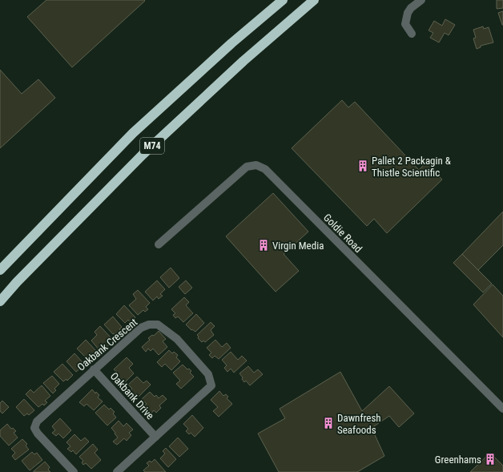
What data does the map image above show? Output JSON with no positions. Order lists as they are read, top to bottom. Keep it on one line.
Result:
{"streets":{"highway":["M74"],"street":["Goldie Road","Oakbank Crescent","Oakbank Drive"]},"crossings":[["Oakbank Crescent","Oakbank Drive"]],"places":{"building":["Pallet 2 Packagin & Thistle Scientific","Virgin Media","Dawnfresh Seafoods","Greenhams"]}}
